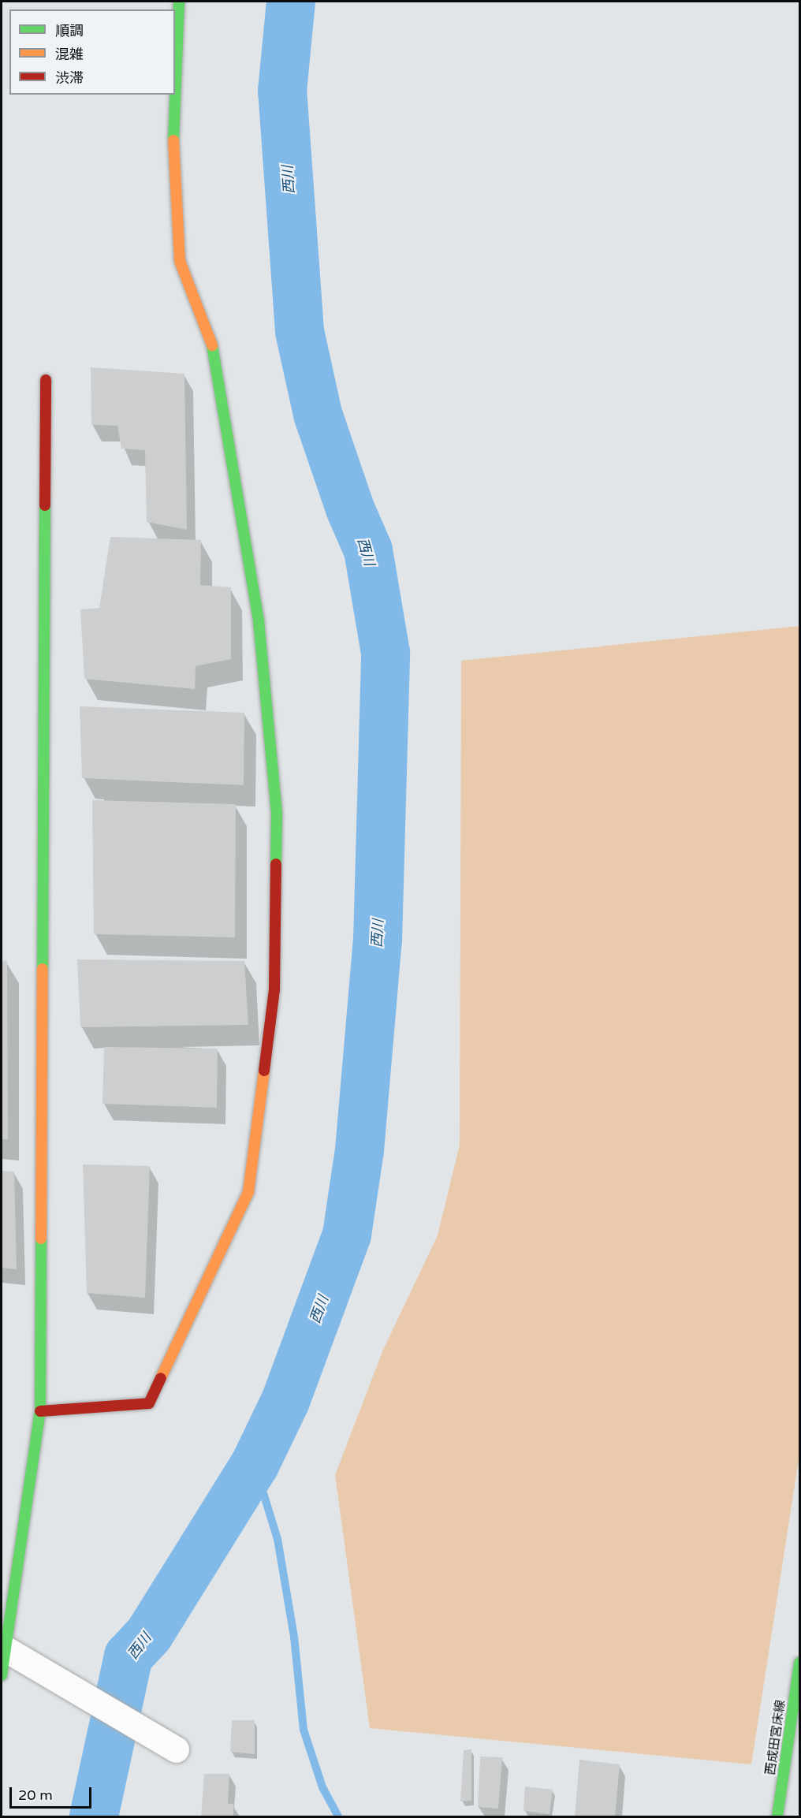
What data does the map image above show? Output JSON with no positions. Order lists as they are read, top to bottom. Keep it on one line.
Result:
{"streets":{"street":["西成田宮床線"]},"water":["西川"],"legend":["順調","混雑","渋滞"],"scale_bar":"20 m"}
